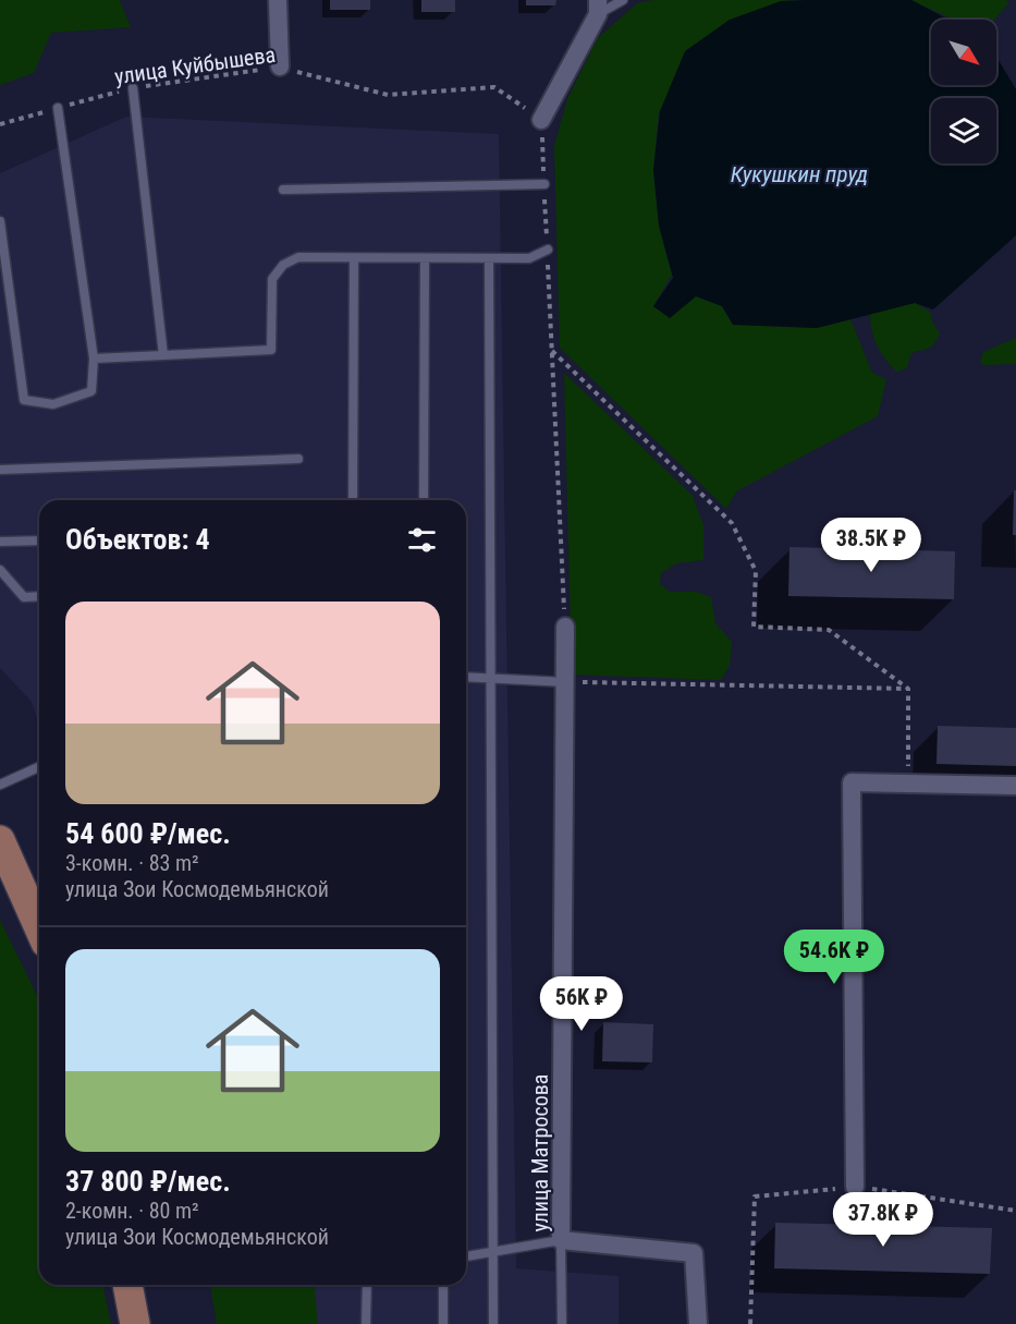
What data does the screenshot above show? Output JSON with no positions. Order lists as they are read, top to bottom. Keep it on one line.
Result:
{"streets":{"street":["улица Матросова"],"path":["улица Куйбышева"]},"water":["Кукушкин пруд"],"north":"bottom right","page":{"heading":"Объектов: 4","price":["38.5K ₽","54.6K ₽","56K ₽","37.8K ₽"],"list":[{"name":"54 600 ₽/мес.","note":"3-комн. · 83 m² · улица Зои Космодемьянской"},{"name":"37 800 ₽/мес.","note":"2-комн. · 80 m² · улица Зои Космодемьянской"}]}}
